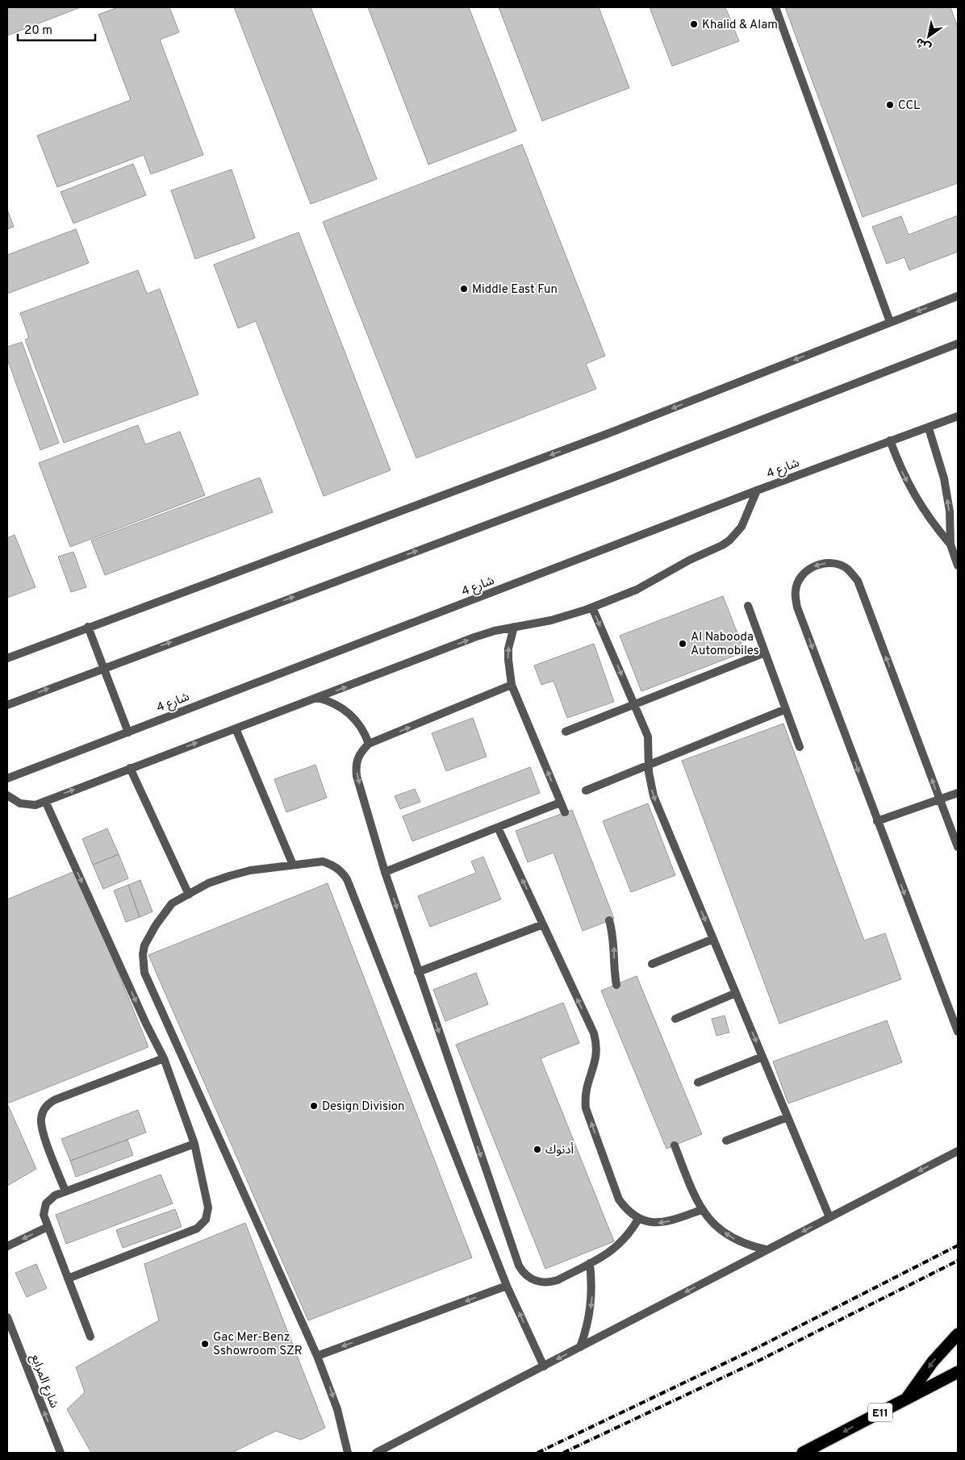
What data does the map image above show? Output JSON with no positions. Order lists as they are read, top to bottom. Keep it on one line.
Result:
{"streets":{"highway":["E11"],"street":["شارع 4","شارع المرابع"]},"places":["Khalid & Alam","CCL","Middle East Fun","Al Nabooda Automobiles","Design Division","أدنوك","Gac Mer-Benz Sshowroom SZR"],"scale_bar":"20 m","north":"bottom left"}
